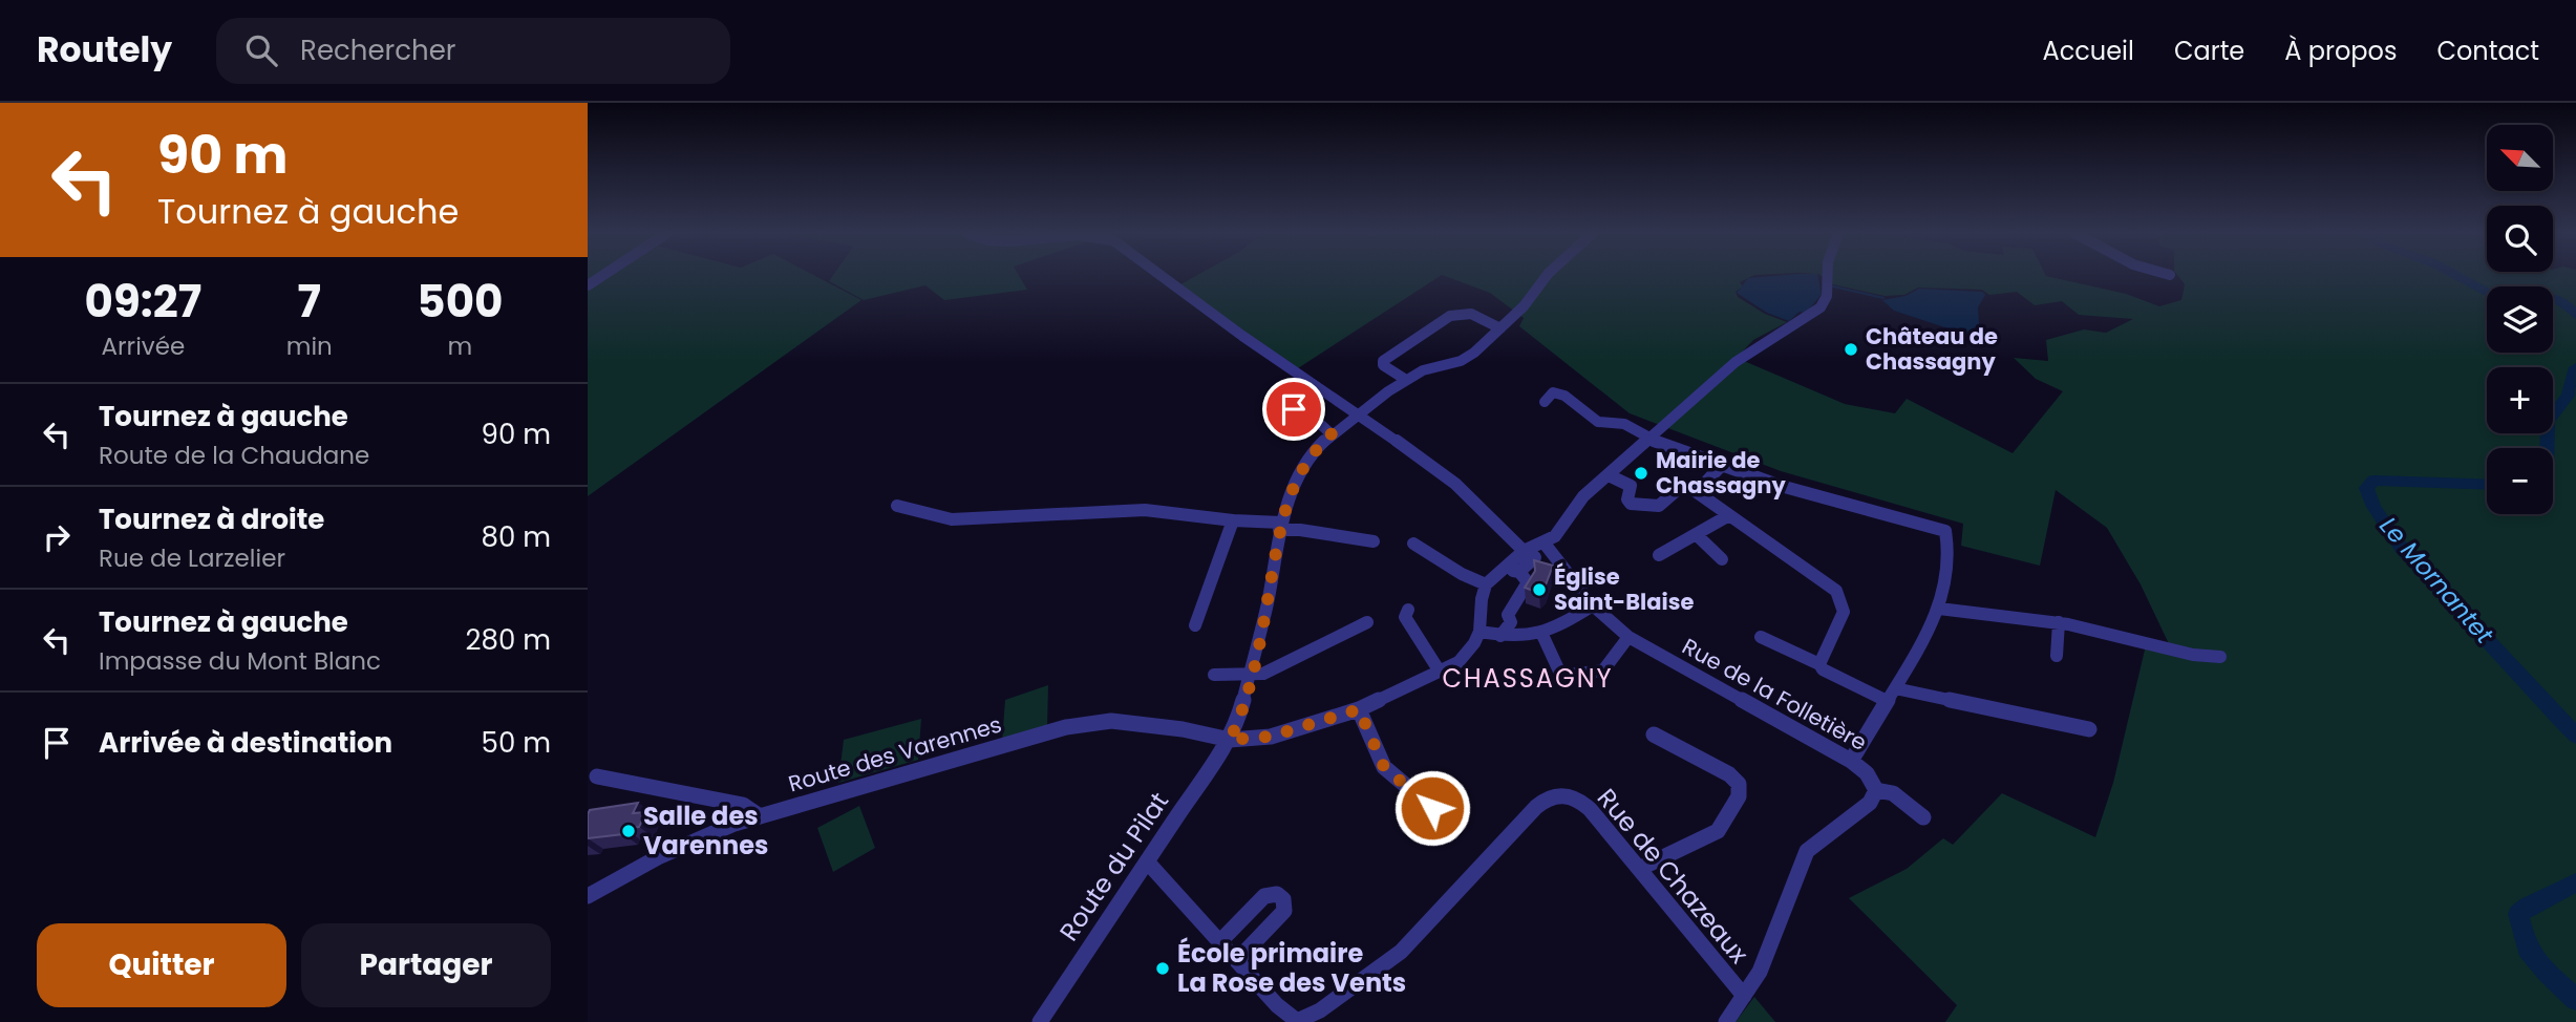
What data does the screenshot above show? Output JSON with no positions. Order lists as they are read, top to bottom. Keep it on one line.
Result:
{"streets":{"street":["Rue de la Folletière","Route des Varennes","Route du Pilat","Rue de Chazeaux"]},"crossings":[["Route des Varennes","Route du Pilat"],["Route du Pilat","Rue de Chazeaux"]],"districts":["CHASSAGNY"],"water":["Le Mornantet"],"places":["Château de Chassagny","Mairie de Chassagny","Église Saint-Blaise","Salle des Varennes","École primaire La Rose des Vents"],"north":"top left","page":{"header":"Routely","search":"Rechercher","nav":["Accueil","Carte","À propos","Contact"],"turn":["90 m","Tournez à gauche"],"map_buttons":["+","−"],"eta":["09:27","Arrivée","7","min","500","m"],"list":[{"name":"Tournez à gauche","note":"Route de la Chaudane","value":"90 m"},{"name":"Tournez à droite","note":"Rue de Larzelier","value":"80 m"},{"name":"Tournez à gauche","note":"Impasse du Mont Blanc","value":"280 m"},{"name":"Arrivée à destination","value":"50 m"}],"buttons":["Quitter","Partager"]}}
